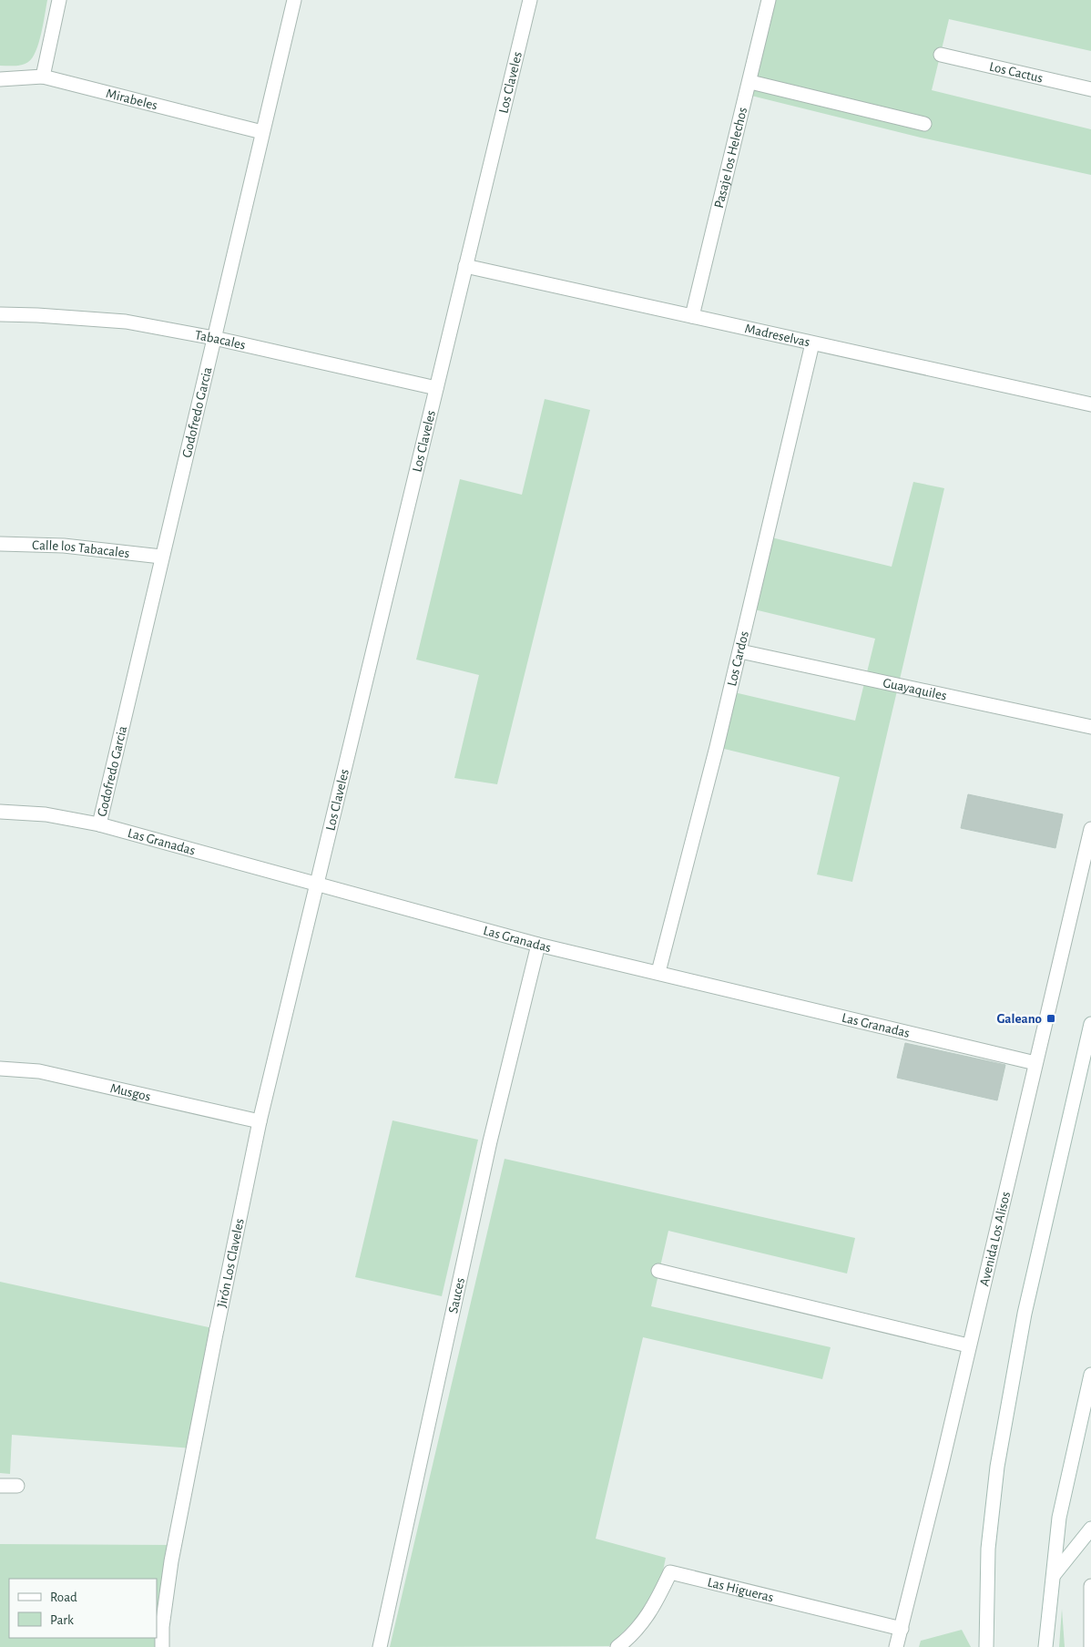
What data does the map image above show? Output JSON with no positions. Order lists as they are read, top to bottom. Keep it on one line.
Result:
{"streets":{"street":["Los Cactus","Los Claveles","Mirabeles","Pasaje los Helechos","Madreselvas","Tabacales","Godofredo Garcia","Calle los Tabacales","Los Cardos","Guayaquiles","Las Granadas","Musgos","Avenida Los Alisos","Jirón Los Claveles","Sauces","Las Higueras"]},"crossings":[["Los Claveles","Madreselvas"],["Los Claveles","Tabacales"],["Los Claveles","Las Granadas"],["Los Claveles","Jirón Los Claveles"],["Mirabeles","Godofredo Garcia"],["Pasaje los Helechos","Madreselvas"],["Madreselvas","Los Cardos"],["Tabacales","Godofredo Garcia"],["Godofredo Garcia","Calle los Tabacales"],["Godofredo Garcia","Las Granadas"],["Los Cardos","Guayaquiles"],["Los Cardos","Las Granadas"],["Las Granadas","Avenida Los Alisos"],["Las Granadas","Jirón Los Claveles"],["Las Granadas","Sauces"],["Musgos","Jirón Los Claveles"],["Avenida Los Alisos","Las Higueras"]],"places":{"transit":["Galeano"]},"legend":["Road","Park"]}
